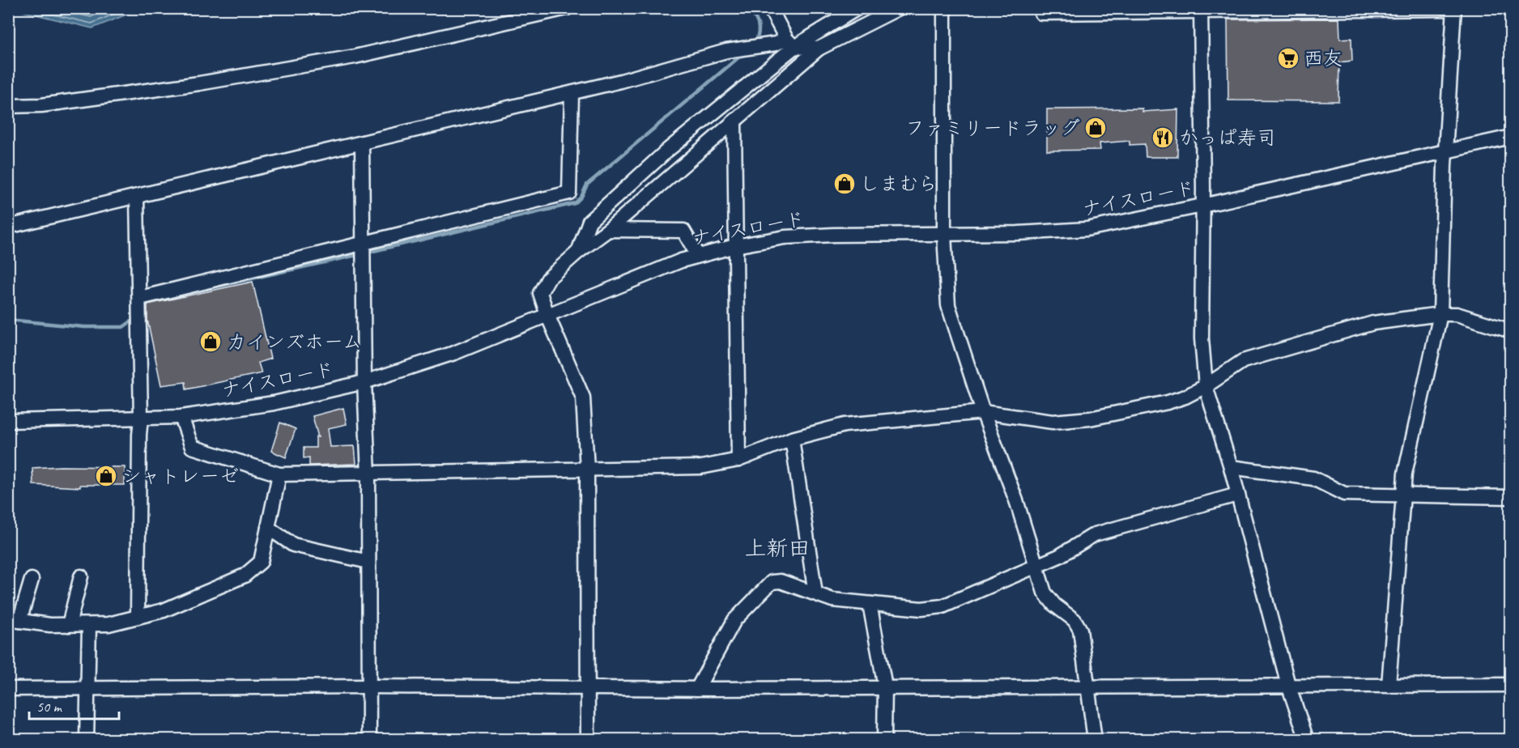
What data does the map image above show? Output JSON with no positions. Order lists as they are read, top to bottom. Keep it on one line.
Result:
{"streets":{"street":["ナイスロード"]},"districts":["上新田"],"places":{"supermarket":["西友"],"shop":["ファミリードラッグ","しまむら","カインズホーム","シャトレーゼ"],"restaurant":["かっぱ寿司"]},"scale_bar":"50 m"}
